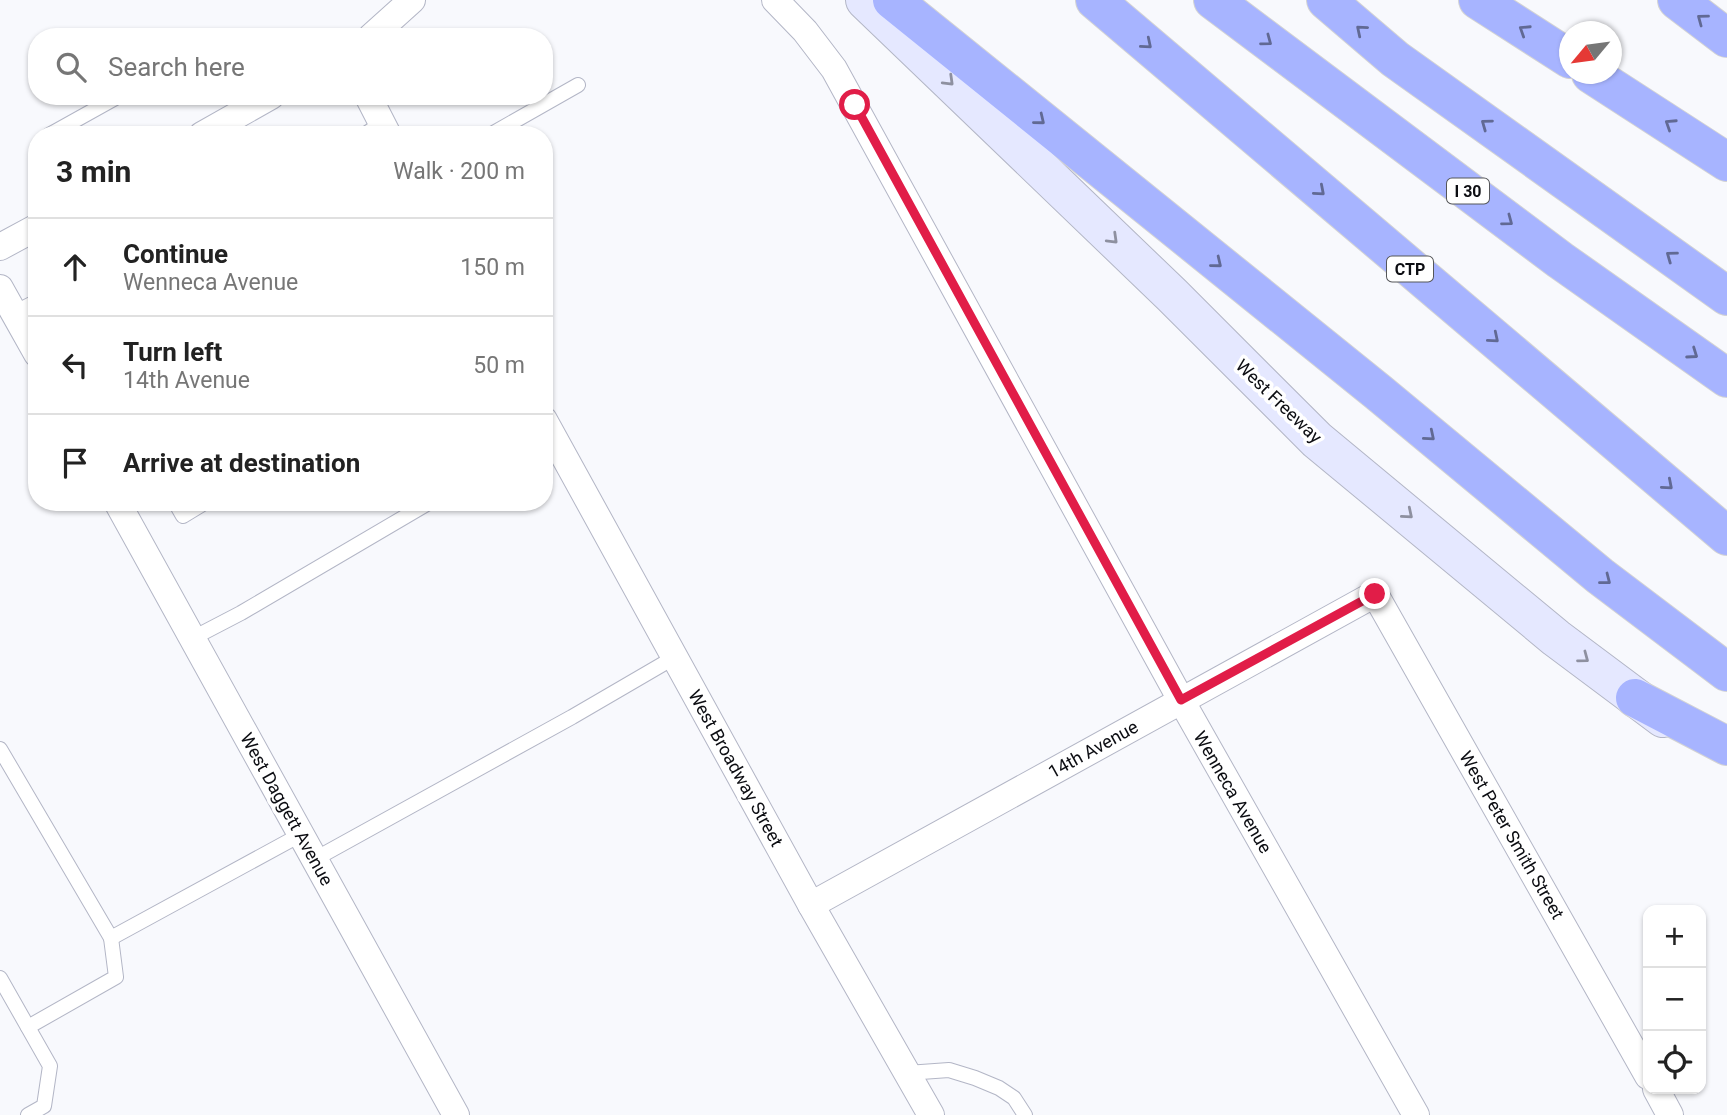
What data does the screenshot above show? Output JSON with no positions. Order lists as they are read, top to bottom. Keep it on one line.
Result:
{"streets":{"highway":["I 30","CTP"],"main road":["West Freeway"],"street":["14th Avenue","West Broadway Street","Wenneca Avenue","West Daggett Avenue","West Peter Smith Street"]},"crossings":[["14th Avenue","West Broadway Street"],["14th Avenue","Wenneca Avenue"],["14th Avenue","West Peter Smith Street"]],"one_way":["West Freeway"],"north":"bottom left","page":{"search":"Search here","heading":["3 min","Walk · 200 m"],"list":[["Continue","Wenneca Avenue","150 m"],["Turn left","14th Avenue","50 m"],"Arrive at destination"],"map_buttons":["+","−"]}}
